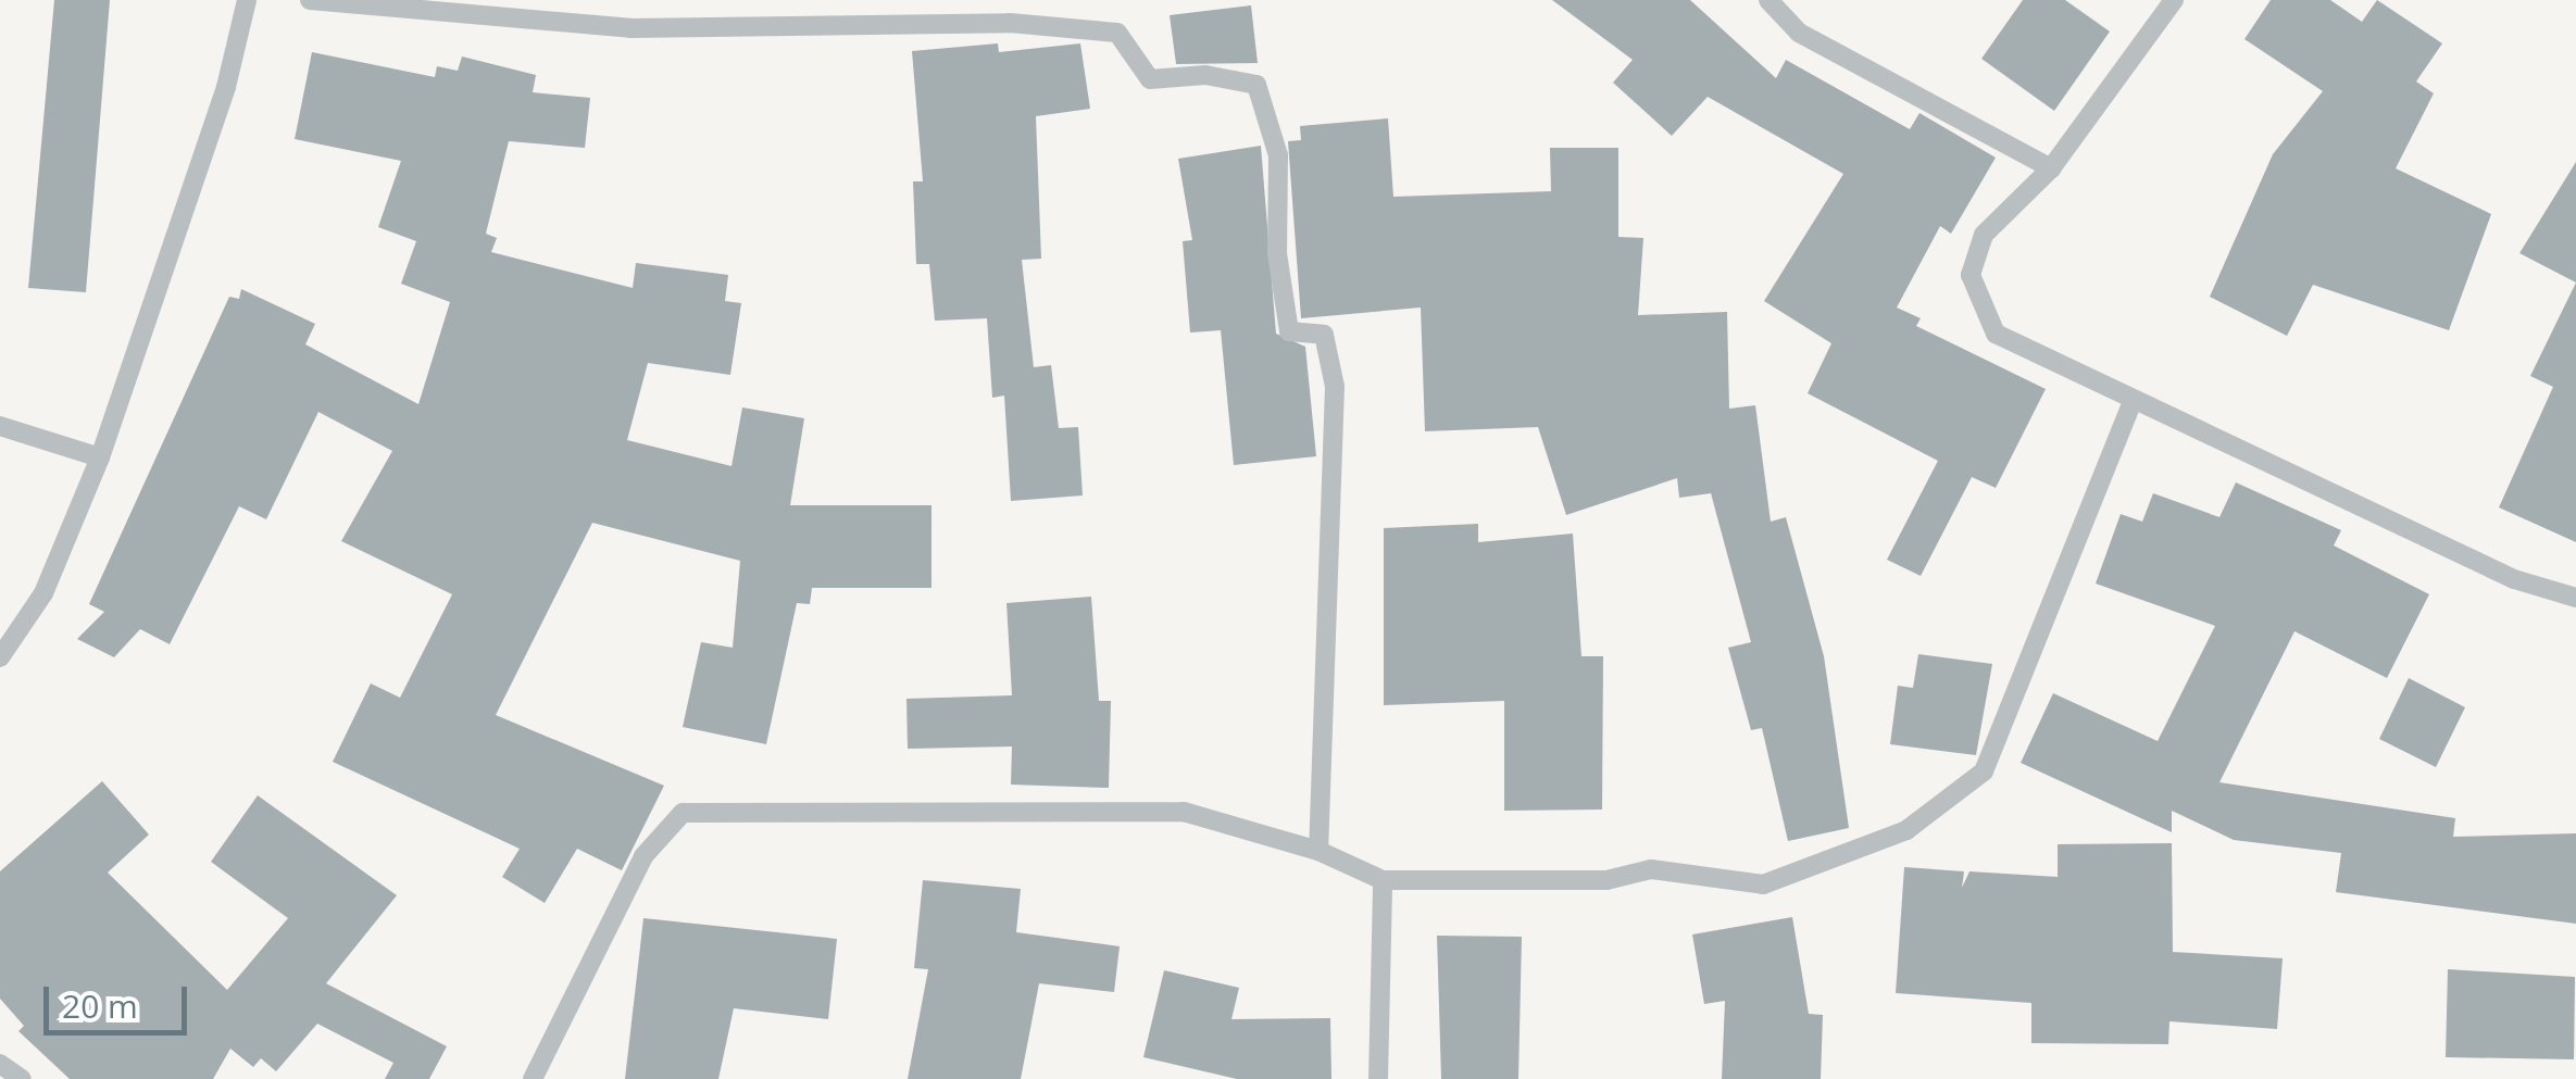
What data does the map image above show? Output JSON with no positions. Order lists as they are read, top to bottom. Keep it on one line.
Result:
{"scale_bar":"20 m"}
